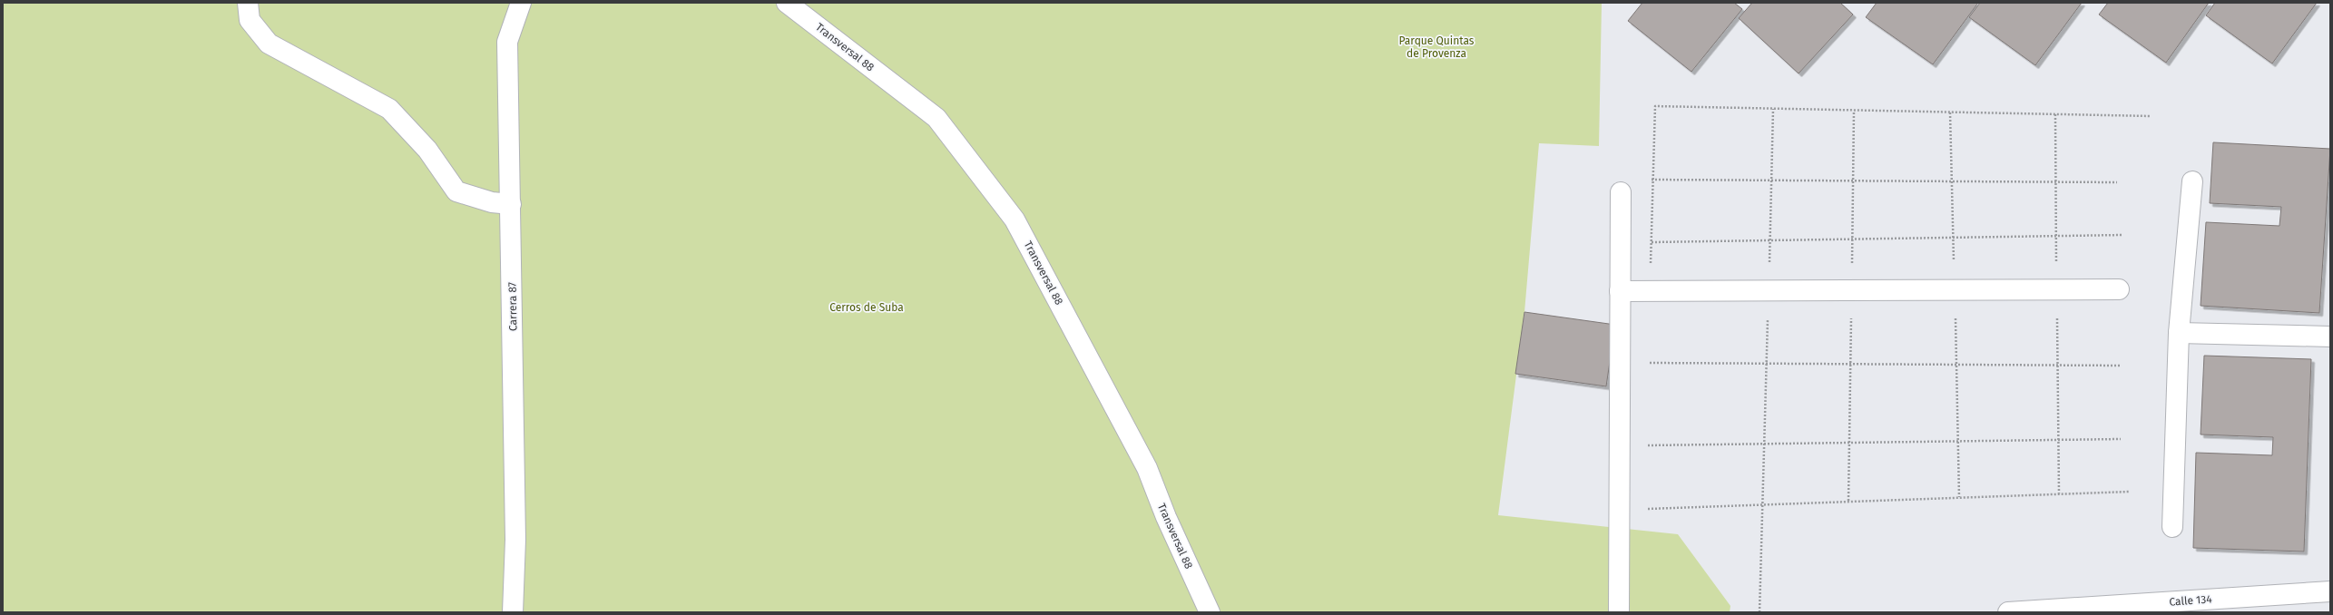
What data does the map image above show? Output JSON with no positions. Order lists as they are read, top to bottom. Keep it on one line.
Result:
{"streets":{"street":["Transversal 88","Carrera 87","Calle 134"]},"parks":["Parque Quintas de Provenza","Cerros de Suba"]}
